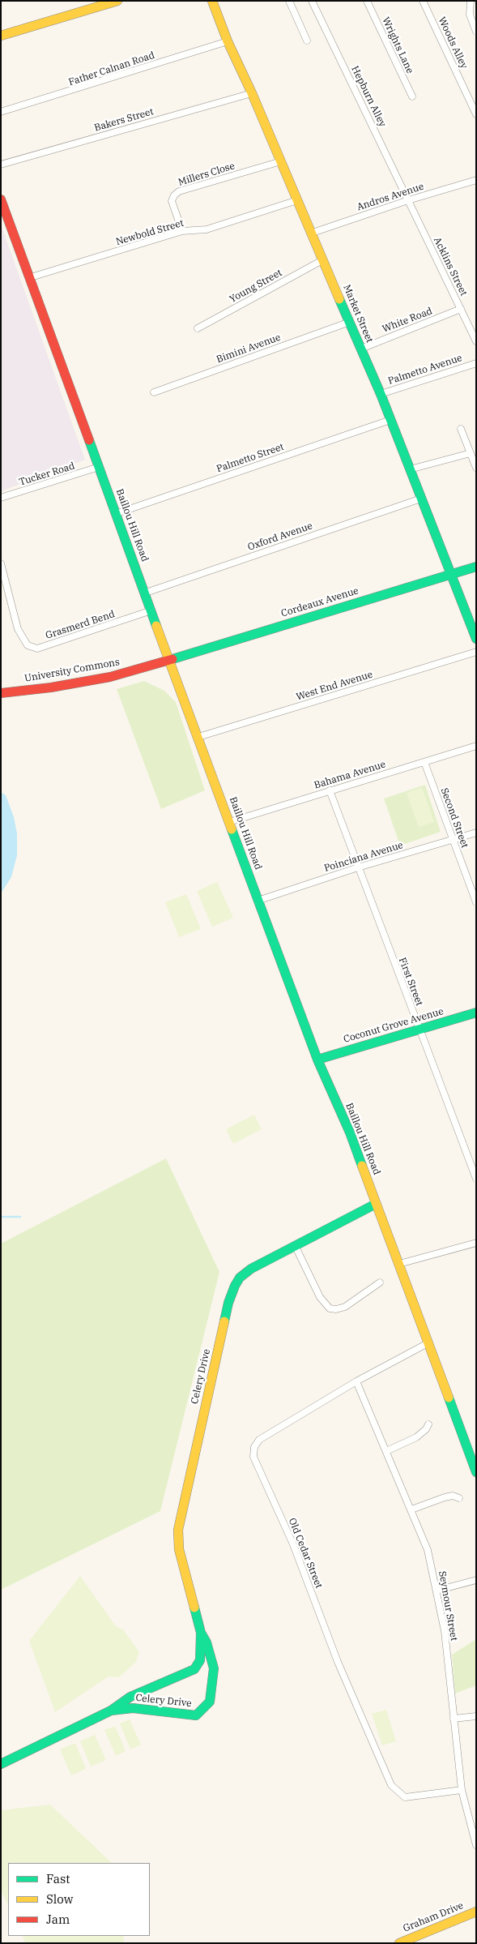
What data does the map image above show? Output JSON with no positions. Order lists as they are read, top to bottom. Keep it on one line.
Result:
{"streets":{"main road":["Market Street","Baillou Hill Road","Cordeaux Avenue","University Commons","Coconut Grove Avenue","Celery Drive","Graham Drive"],"street":["Woods Alley","Wrights Lane","Father Calnan Road","Hepburn Alley","Bakers Street","Millers Close","Andros Avenue","Newbold Street","Acklins Street","Young Street","White Road","Bimini Avenue","Palmetto Avenue","Palmetto Street","Tucker Road","Oxford Avenue","Grasmerd Bend","West End Avenue","Bahama Avenue","Second Street","Poinciana Avenue","First Street","Old Cedar Street","Seymour Street"]},"crossings":[["Father Calnan Road","Market Street"],["Hepburn Alley","Andros Avenue"],["Hepburn Alley","Acklins Street"],["Bakers Street","Market Street"],["Millers Close","Newbold Street"],["Millers Close","Market Street"],["Andros Avenue","Acklins Street"],["Andros Avenue","Market Street"],["Newbold Street","Market Street"],["Newbold Street","Baillou Hill Road"],["Acklins Street","White Road"],["Young Street","Market Street"],["Market Street","White Road"],["Market Street","Bimini Avenue"],["Market Street","Palmetto Avenue"],["Market Street","Palmetto Street"],["Market Street","Oxford Avenue"],["Market Street","Cordeaux Avenue"],["Palmetto Street","Baillou Hill Road"],["Tucker Road","Baillou Hill Road"],["Baillou Hill Road","Oxford Avenue"],["Baillou Hill Road","Cordeaux Avenue"],["Baillou Hill Road","Grasmerd Bend"],["Baillou Hill Road","University Commons"],["Baillou Hill Road","West End Avenue"],["Baillou Hill Road","Bahama Avenue"],["Baillou Hill Road","Poinciana Avenue"],["Baillou Hill Road","Coconut Grove Avenue"],["Baillou Hill Road","Celery Drive"],["Baillou Hill Road","Old Cedar Street"],["Cordeaux Avenue","University Commons"],["Bahama Avenue","Second Street"],["Bahama Avenue","First Street"],["Second Street","Poinciana Avenue"],["Poinciana Avenue","First Street"],["First Street","Coconut Grove Avenue"],["Old Cedar Street","Seymour Street"]],"legend":["Fast","Slow","Jam"]}
